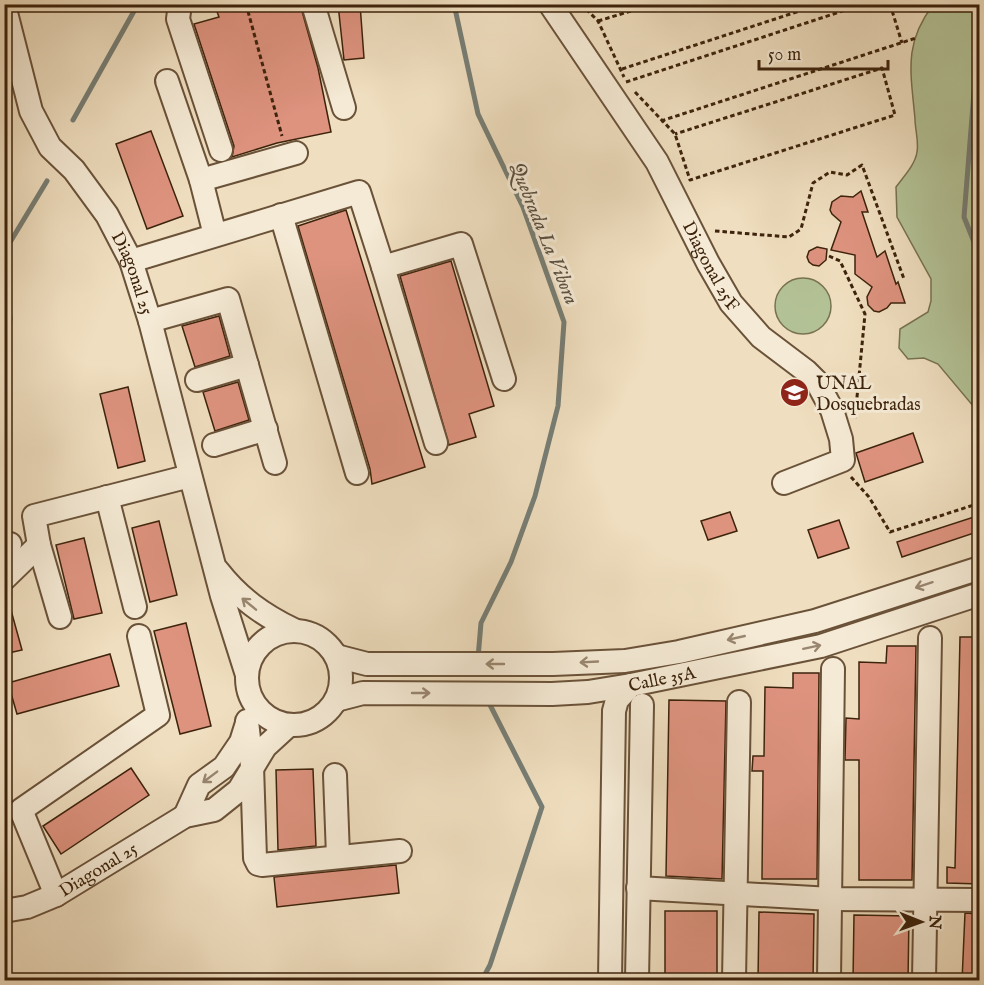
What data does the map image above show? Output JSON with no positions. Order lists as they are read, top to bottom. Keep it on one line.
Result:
{"streets":{"street":["Diagonal 25F","Diagonal 25","Calle 35A"]},"crossings":[["Diagonal 25","Calle 35A"]],"water":["Quebrada La Vibora"],"places":{"school or university":["UNAL Dosquebradas"]},"scale_bar":"50 m","north":"right"}
